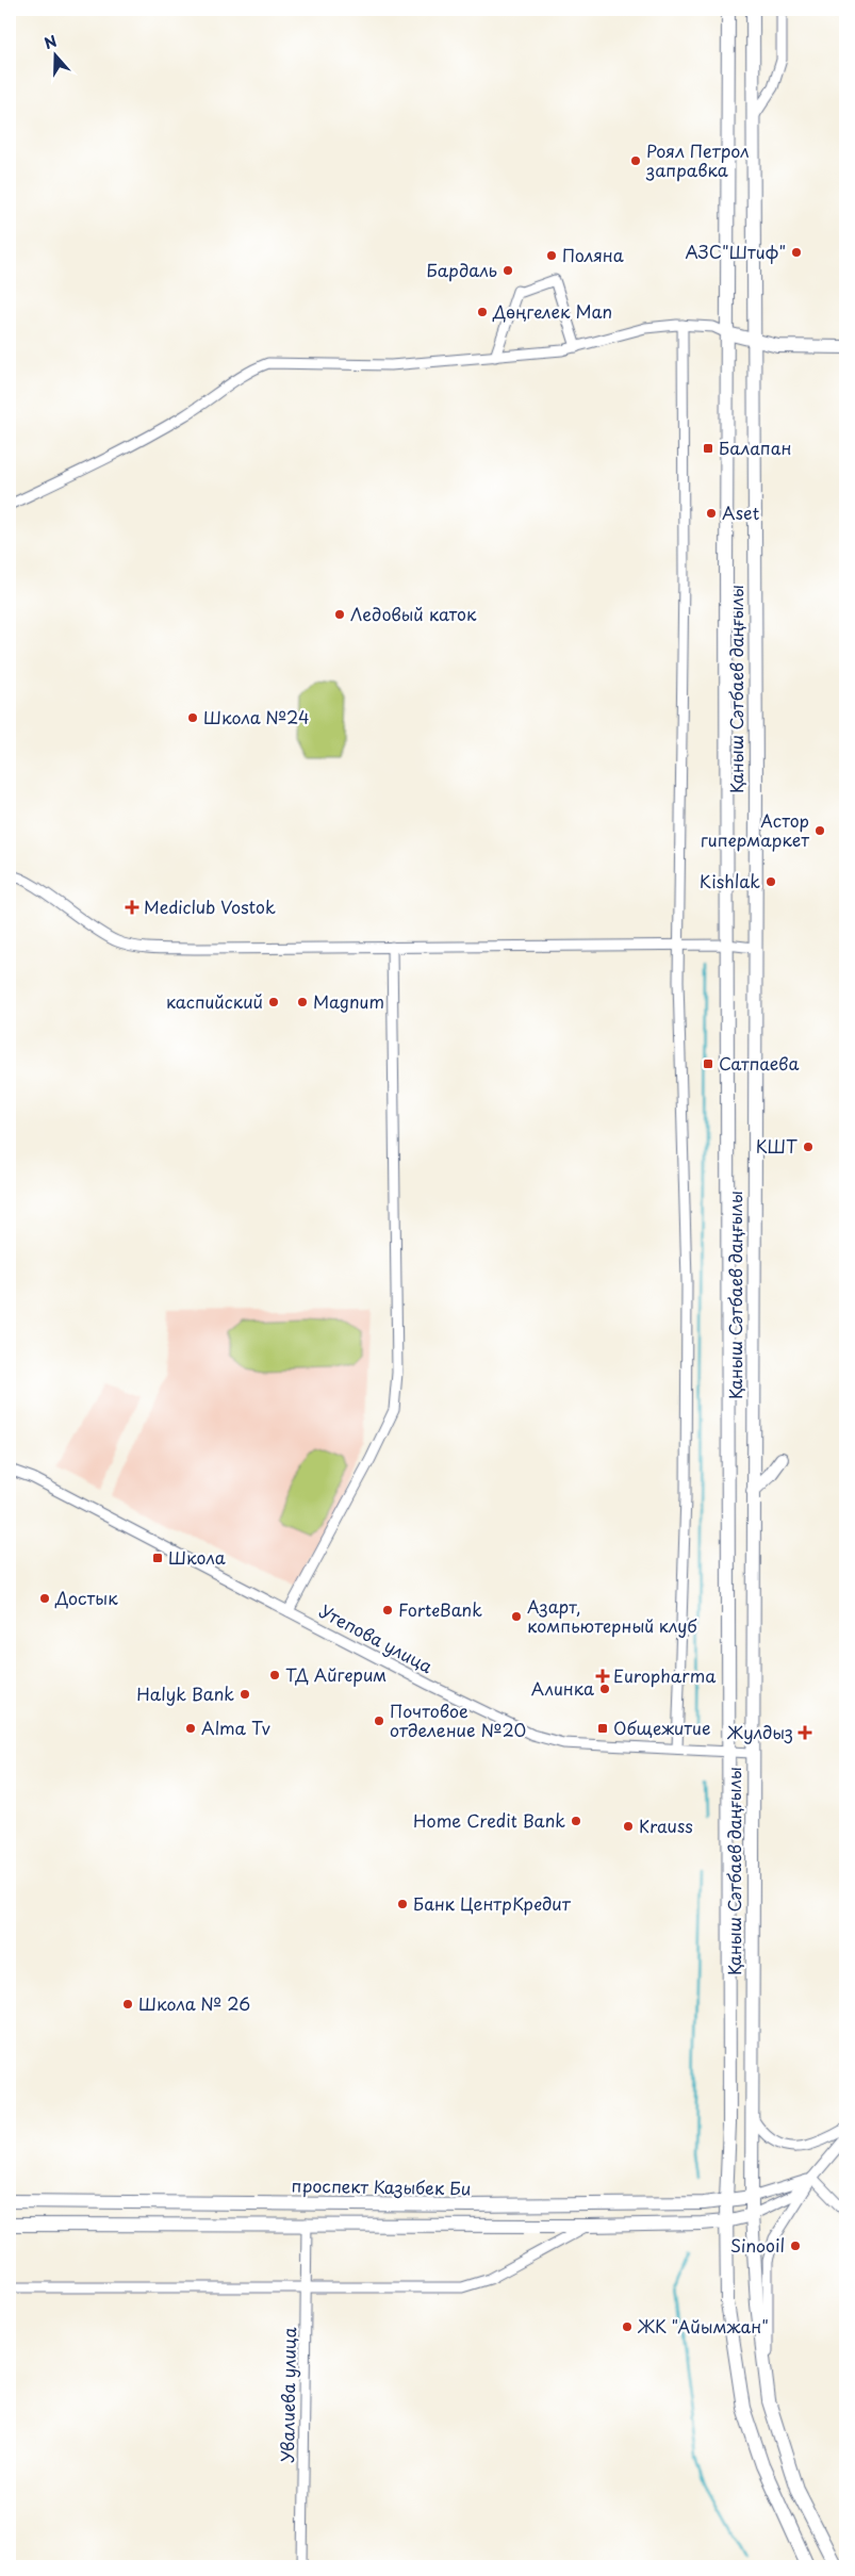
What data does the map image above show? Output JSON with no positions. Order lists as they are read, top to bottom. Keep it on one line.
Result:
{"streets":{"main road":["Қаныш Сәтбаев даңғылы","проспект Казыбек Би"],"street":["Утепова улица","Увалиева улица"]},"crossings":[["Қаныш Сәтбаев даңғылы","Утепова улица"],["Қаныш Сәтбаев даңғылы","проспект Казыбек Би"],["проспект Казыбек Би","Увалиева улица"]],"places":{"other":["Роял Петрол заправка","АЗС\"Штиф\"","Поляна","Бардаль","Дөңгелек Man","Aset","Ледовый каток","Школа №24","Астор гипермаркет","Kishlak","каспийский","Magnum","КШТ","Достык","ForteBank","Азарт, компьютерный клуб","ТД Айгерим","Алинка","Halyk Bank","Почтовое отделение №20","Alma Tv","Home Credit Bank","Krauss","Банк ЦентрКредит","Школа № 26","Sinooil","ЖК \"Айымжан\""],"transit":["Балапан","Сатпаева","Школа","Общежитие"],"health":["Mediclub Vostok","Europharma","Жулдыз"]},"north":"top"}
